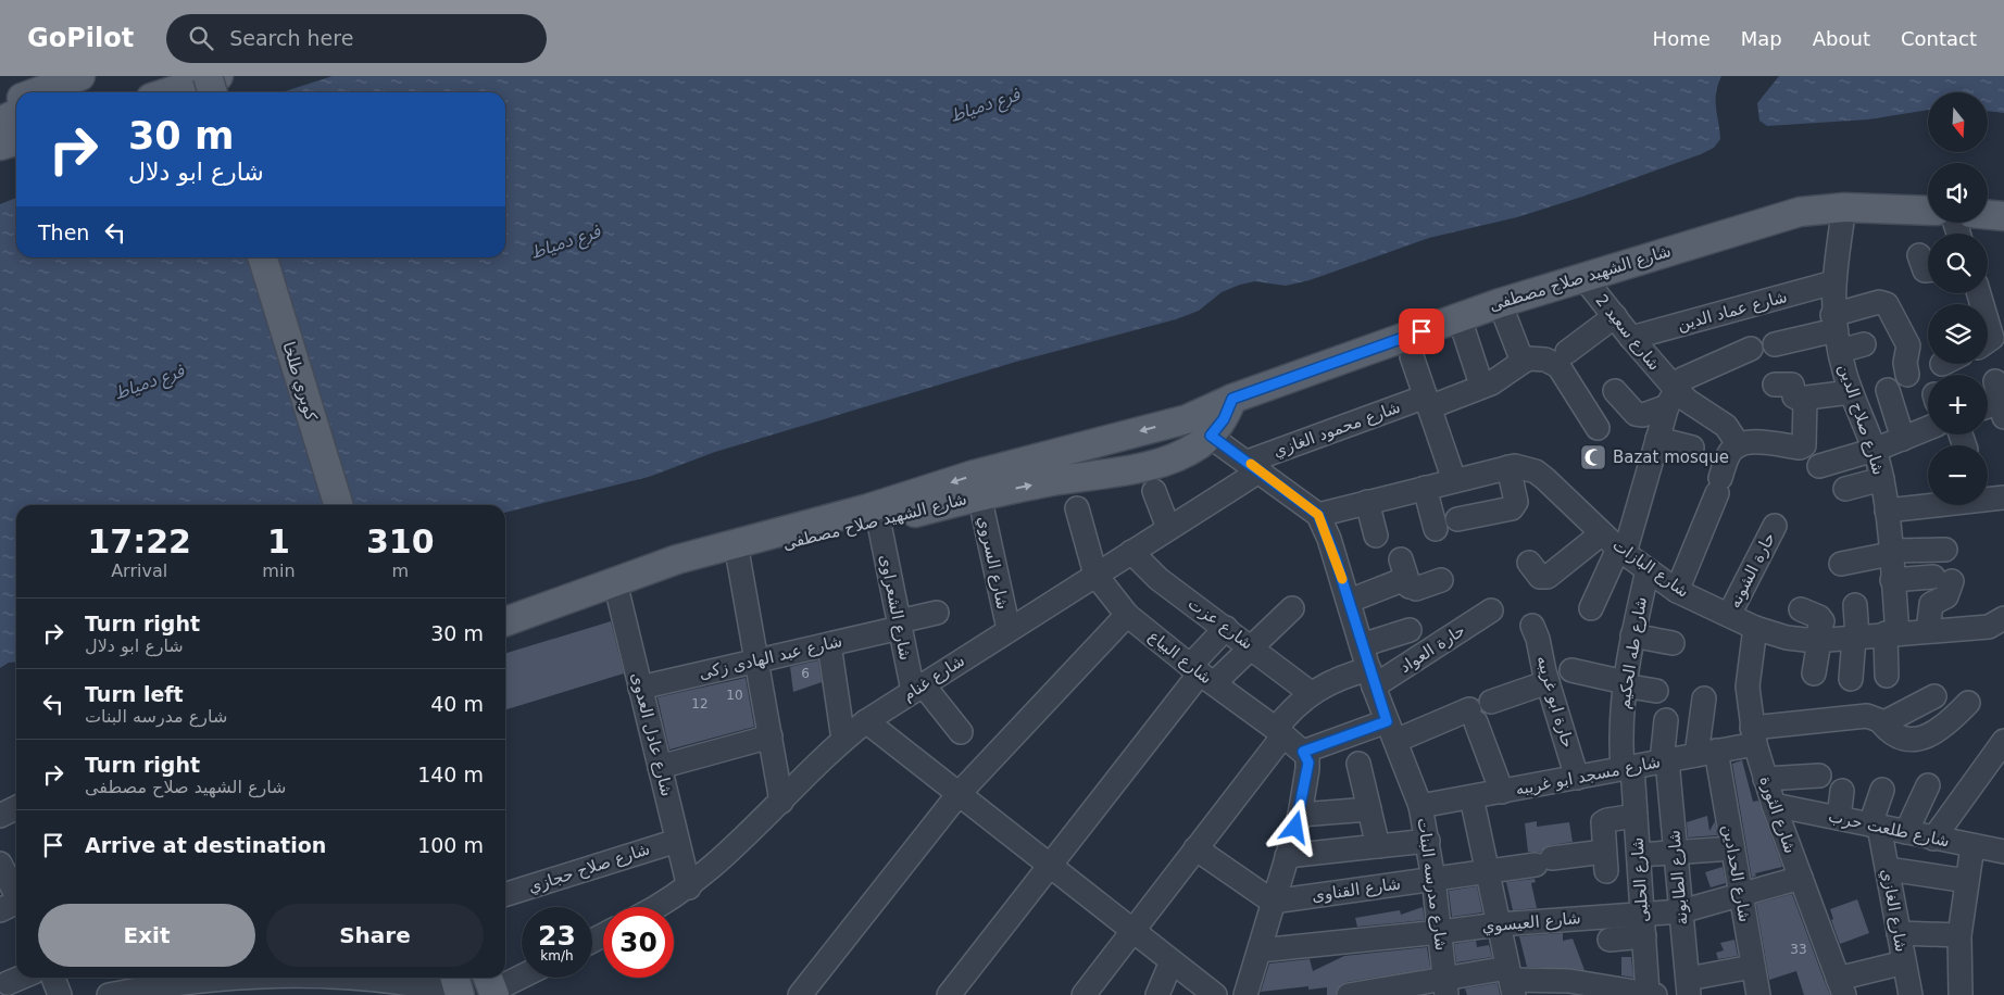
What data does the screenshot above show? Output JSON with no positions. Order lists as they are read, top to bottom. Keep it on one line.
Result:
{"streets":{"main road":["شارع الشهيد صلاح مصطفى","كوبري طلخا"],"street":["شارع عماد الدين","شارع سعيد 2","شارع صلاح الدين","شارع محمود الغازي","شارع السروي","شارع البازات","حارة الشونه","شارع الشعراوى","شارع عزت","حارة العواد","شارع طه الحكيم","شارع عبد الهادى زكى","شارع البياع","شارع غنام","حارة ابو غريبه","شارع عادل العدوى","شارع مسجد ابو غريبه","شارع الثورة","شارع طلعت حرب","شارع صلاح حجازي","شارع الحدادين","شارع الطابونة","شارع الحلبى","شارع مدرسه البنات","شارع القناوى","شارع الغازي","شارع العيسوي"]},"crossings":[["شارع الشهيد صلاح مصطفى","شارع سعيد 2"],["شارع الشهيد صلاح مصطفى","شارع صلاح الدين"],["شارع الشهيد صلاح مصطفى","شارع السروي"],["شارع الشهيد صلاح مصطفى","شارع الشعراوى"],["شارع الشهيد صلاح مصطفى","شارع عادل العدوى"],["شارع الشهيد صلاح مصطفى","شارع مدرسه البنات"],["شارع عماد الدين","شارع سعيد 2"],["شارع عماد الدين","شارع صلاح الدين"],["شارع صلاح الدين","شارع البازات"],["شارع محمود الغازي","شارع غنام"],["شارع محمود الغازي","شارع مدرسه البنات"],["شارع السروي","شارع غنام"],["شارع البازات","حارة الشونه"],["شارع البازات","شارع طه الحكيم"],["شارع البازات","شارع الثورة"],["شارع البازات","شارع مدرسه البنات"],["شارع الشعراوى","شارع عبد الهادى زكى"],["شارع الشعراوى","شارع غنام"],["شارع عزت","شارع غنام"],["حارة العواد","شارع مدرسه البنات"],["شارع طه الحكيم","شارع مسجد ابو غريبه"],["شارع طه الحكيم","شارع الحلبى"],["شارع عبد الهادى زكى","شارع عادل العدوى"],["شارع البياع","شارع غنام"],["شارع غنام","شارع عادل العدوى"],["شارع غنام","شارع مدرسه البنات"],["حارة ابو غريبه","شارع مسجد ابو غريبه"],["شارع عادل العدوى","شارع صلاح حجازي"],["شارع مسجد ابو غريبه","شارع الثورة"],["شارع مسجد ابو غريبه","شارع الحدادين"],["شارع مسجد ابو غريبه","شارع الطابونة"],["شارع مسجد ابو غريبه","شارع الحلبى"],["شارع مسجد ابو غريبه","شارع مدرسه البنات"],["شارع الثورة","شارع طلعت حرب"],["شارع الثورة","شارع العيسوي"],["شارع طلعت حرب","شارع الغازي"],["شارع الحدادين","شارع العيسوي"],["شارع الطابونة","شارع العيسوي"],["شارع الحلبى","شارع القناوى"],["شارع الحلبى","شارع العيسوي"],["شارع مدرسه البنات","شارع القناوى"],["شارع مدرسه البنات","شارع العيسوي"]],"water":["فرع دمياط"],"places":{"mosque":["Bazat mosque"]},"house_numbers":["6","10","12","33"],"north":"bottom","page":{"header":"GoPilot","search":"Search here","nav":["Home","Map","About","Contact"],"map_buttons":["+","−"],"turn":["30 m","شارع ابو دلال"],"then":"Then","eta":["17:22","Arrival","1","min","310","m"],"list":[{"name":"Turn right","note":"شارع ابو دلال","value":"30 m"},{"name":"Turn left","note":"شارع مدرسه البنات","value":"40 m"},{"name":"Turn right","note":"شارع الشهيد صلاح مصطفى","value":"140 m"},{"name":"Arrive at destination","value":"100 m"}],"buttons":["Exit","Share"],"speed":"23 km/h","limit":"30"}}
